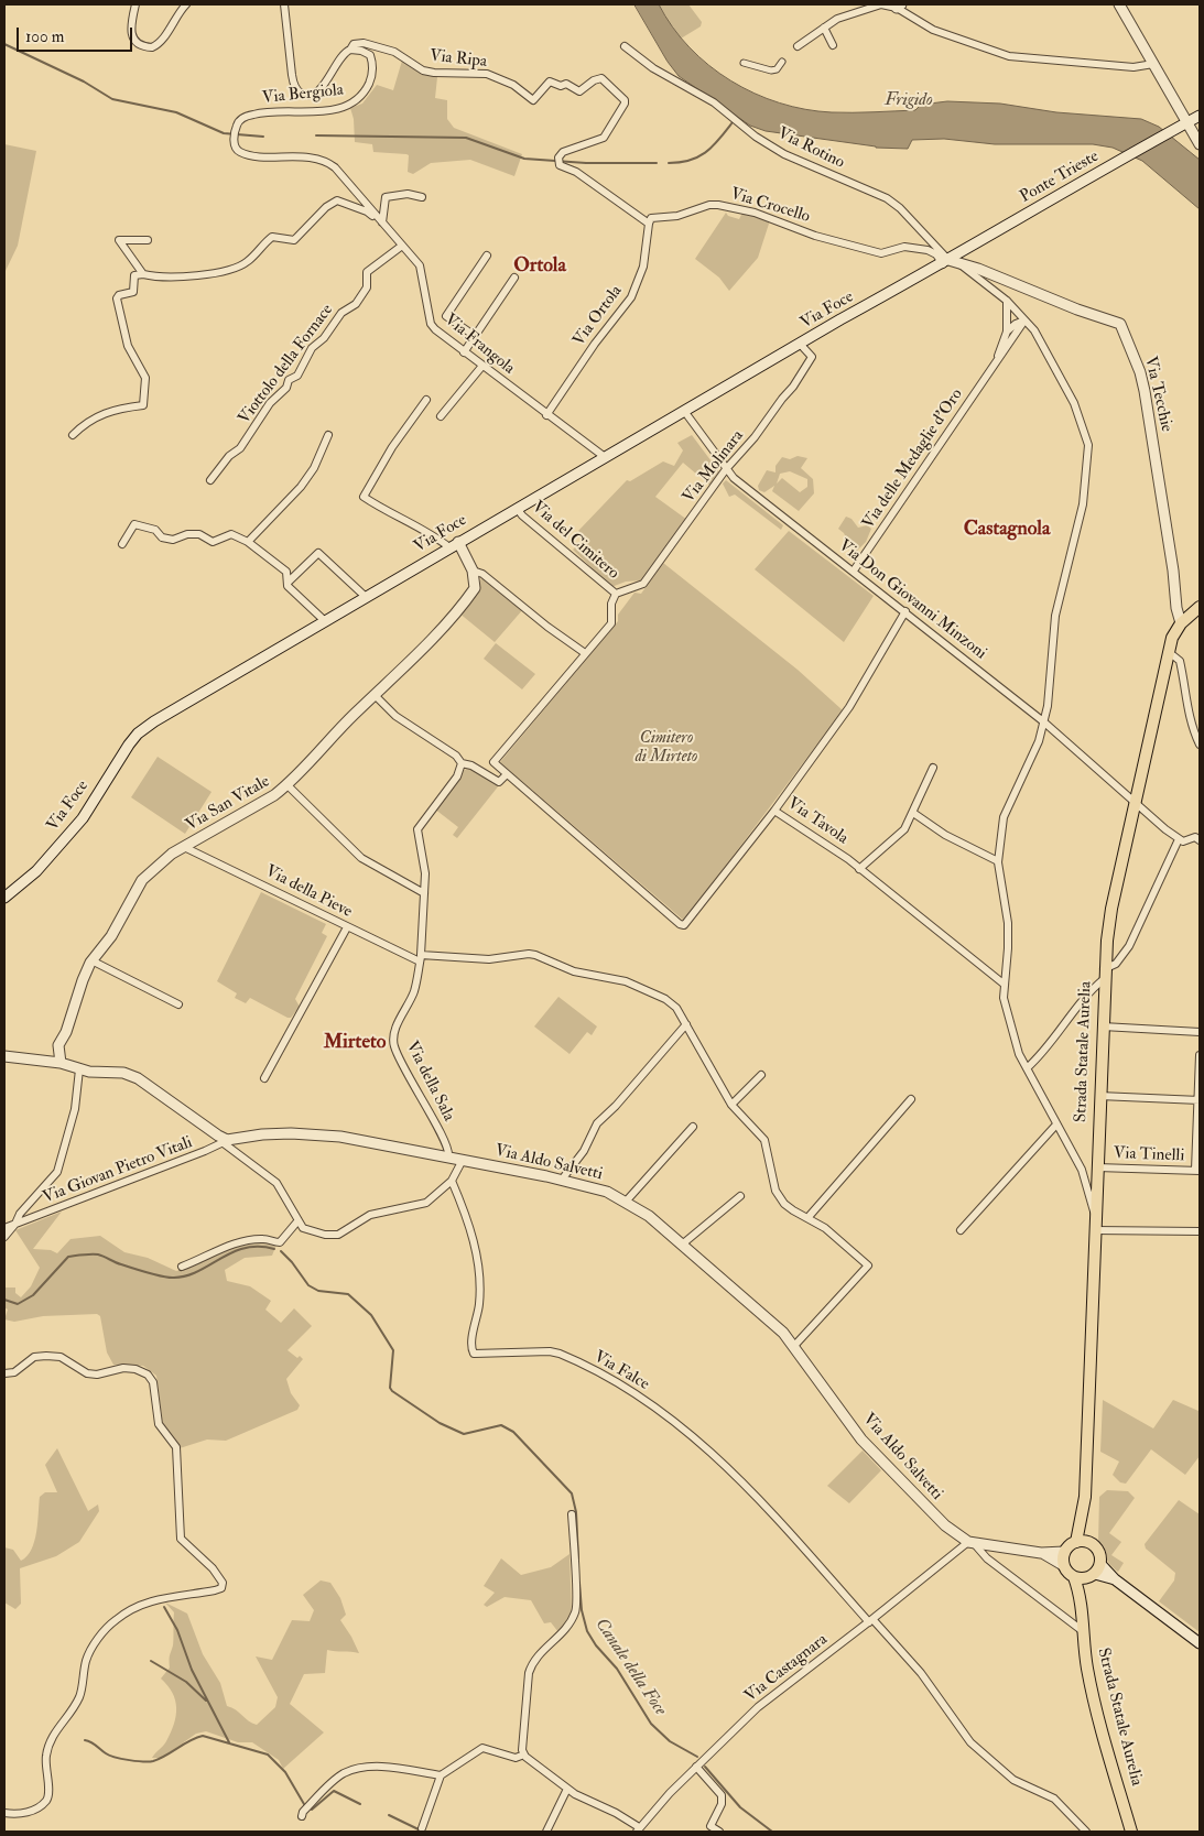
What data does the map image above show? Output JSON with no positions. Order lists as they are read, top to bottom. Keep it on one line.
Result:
{"streets":{"main road":["Strada Statale Aurelia"],"street":["Via Ripa","Via Bergiola","Via Rotino","Ponte Trieste","Via Crocello","Via Foce","Via Ortola","Via Frangola","Viottolo della Fornace","Via Tecchie","Via delle Medaglie d'Oro","Via Molinara","Via del Cimitero","Via Don Giovanni Minzoni","Via San Vitale","Via Tavola","Via della Pieve","Via della Sala","Via Tinelli","Via Aldo Salvetti","Via Giovan Pietro Vitali","Via Falce","Via Castagnara"]},"crossings":[["Via Ripa","Via Bergiola"],["Via Ripa","Via Crocello"],["Via Ripa","Via Ortola"],["Via Bergiola","Via Frangola"],["Via Rotino","Ponte Trieste"],["Via Rotino","Via Crocello"],["Via Rotino","Via Foce"],["Via Rotino","Via Tecchie"],["Ponte Trieste","Via Crocello"],["Ponte Trieste","Via Foce"],["Ponte Trieste","Via Tecchie"],["Via Crocello","Via Foce"],["Via Crocello","Via Ortola"],["Via Crocello","Via Tecchie"],["Via Foce","Via Frangola"],["Via Foce","Via Tecchie"],["Via Foce","Via Molinara"],["Via Foce","Via del Cimitero"],["Via Foce","Via Don Giovanni Minzoni"],["Via Ortola","Via Frangola"],["Via Frangola","Viottolo della Fornace"],["Via Tecchie","Strada Statale Aurelia"],["Via delle Medaglie d'Oro","Via Don Giovanni Minzoni"],["Via Molinara","Via del Cimitero"],["Via Molinara","Via Don Giovanni Minzoni"],["Via Don Giovanni Minzoni","Via Tavola"],["Via Don Giovanni Minzoni","Strada Statale Aurelia"],["Via San Vitale","Via della Pieve"],["Via della Pieve","Via della Sala"],["Strada Statale Aurelia","Via Tinelli"],["Strada Statale Aurelia","Via Aldo Salvetti"],["Via della Sala","Via Aldo Salvetti"],["Via Aldo Salvetti","Via Giovan Pietro Vitali"],["Via Aldo Salvetti","Via Castagnara"],["Via Falce","Via Castagnara"]],"districts":["Ortola","Castagnola","Mirteto"],"water":["Frigido","Canale della Foce"],"parks":["Cimitero di Mirteto"],"scale_bar":"100 m"}
